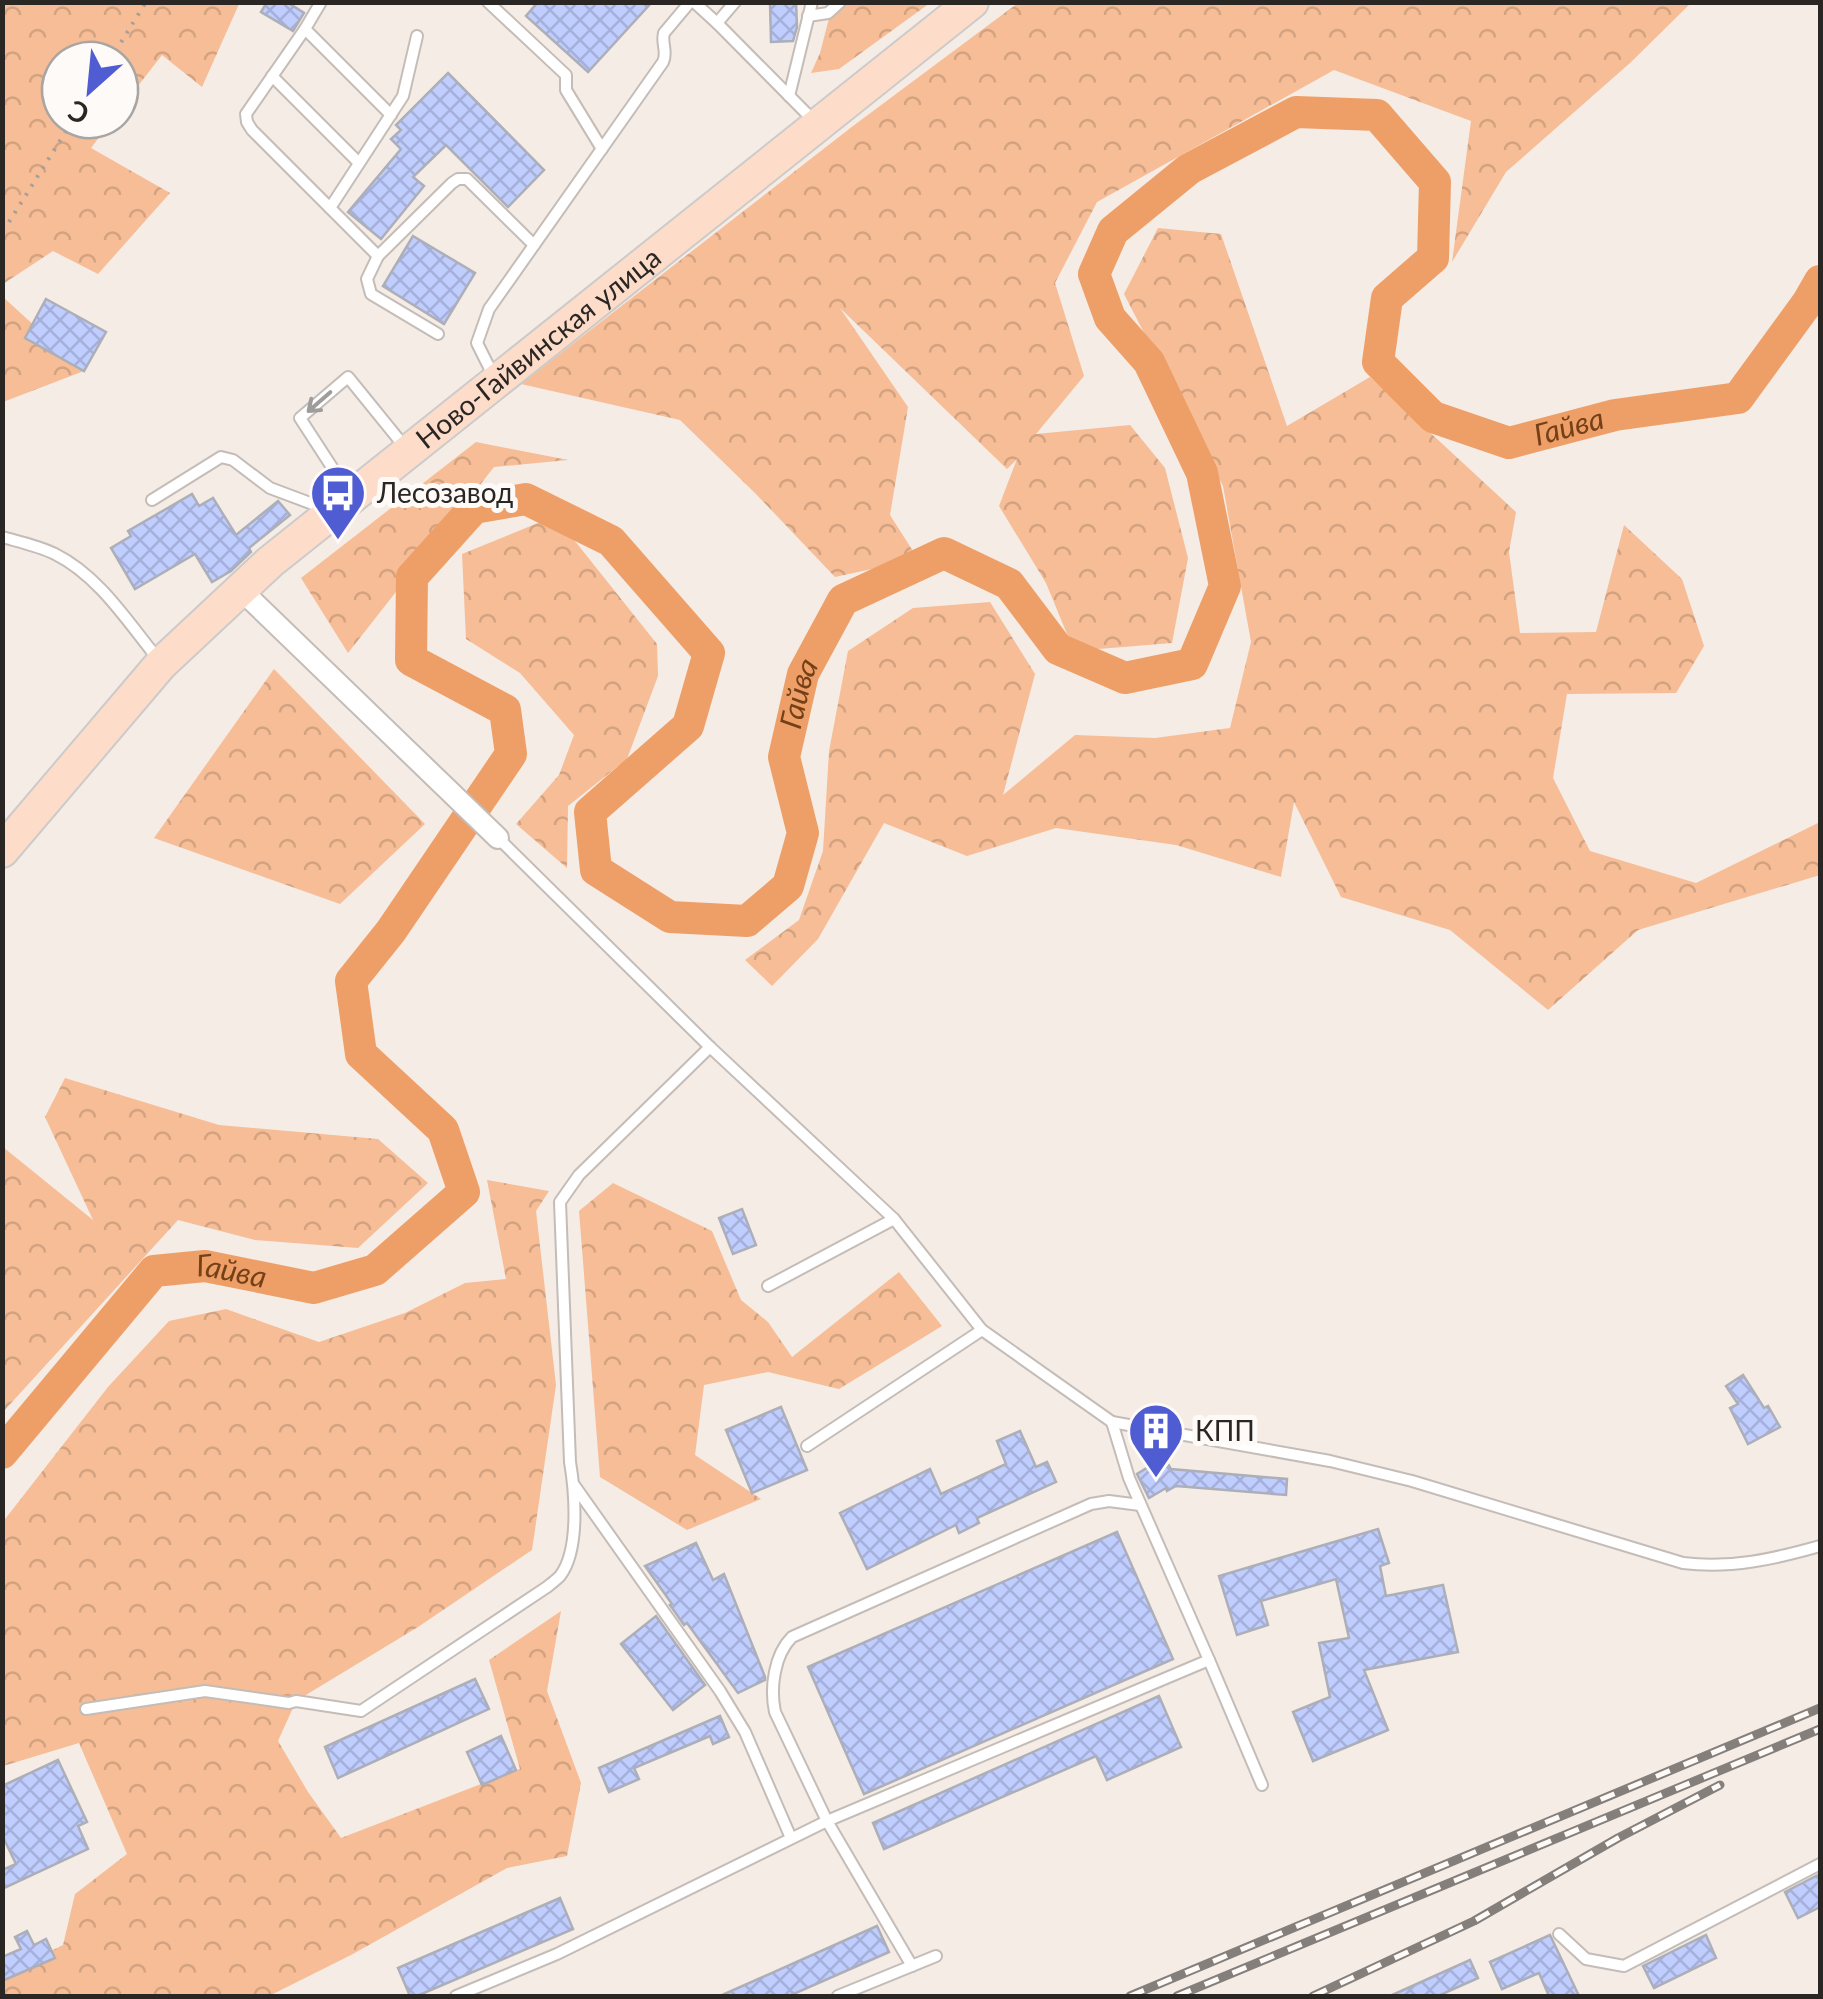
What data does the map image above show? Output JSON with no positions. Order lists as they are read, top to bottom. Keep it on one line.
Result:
{"streets":{"main road":["Ново-Гайвинская улица"]},"water":["Гайва"],"places":{"bus stop":["Лесозавод"],"building":["КПП"]},"north":"bottom left"}
